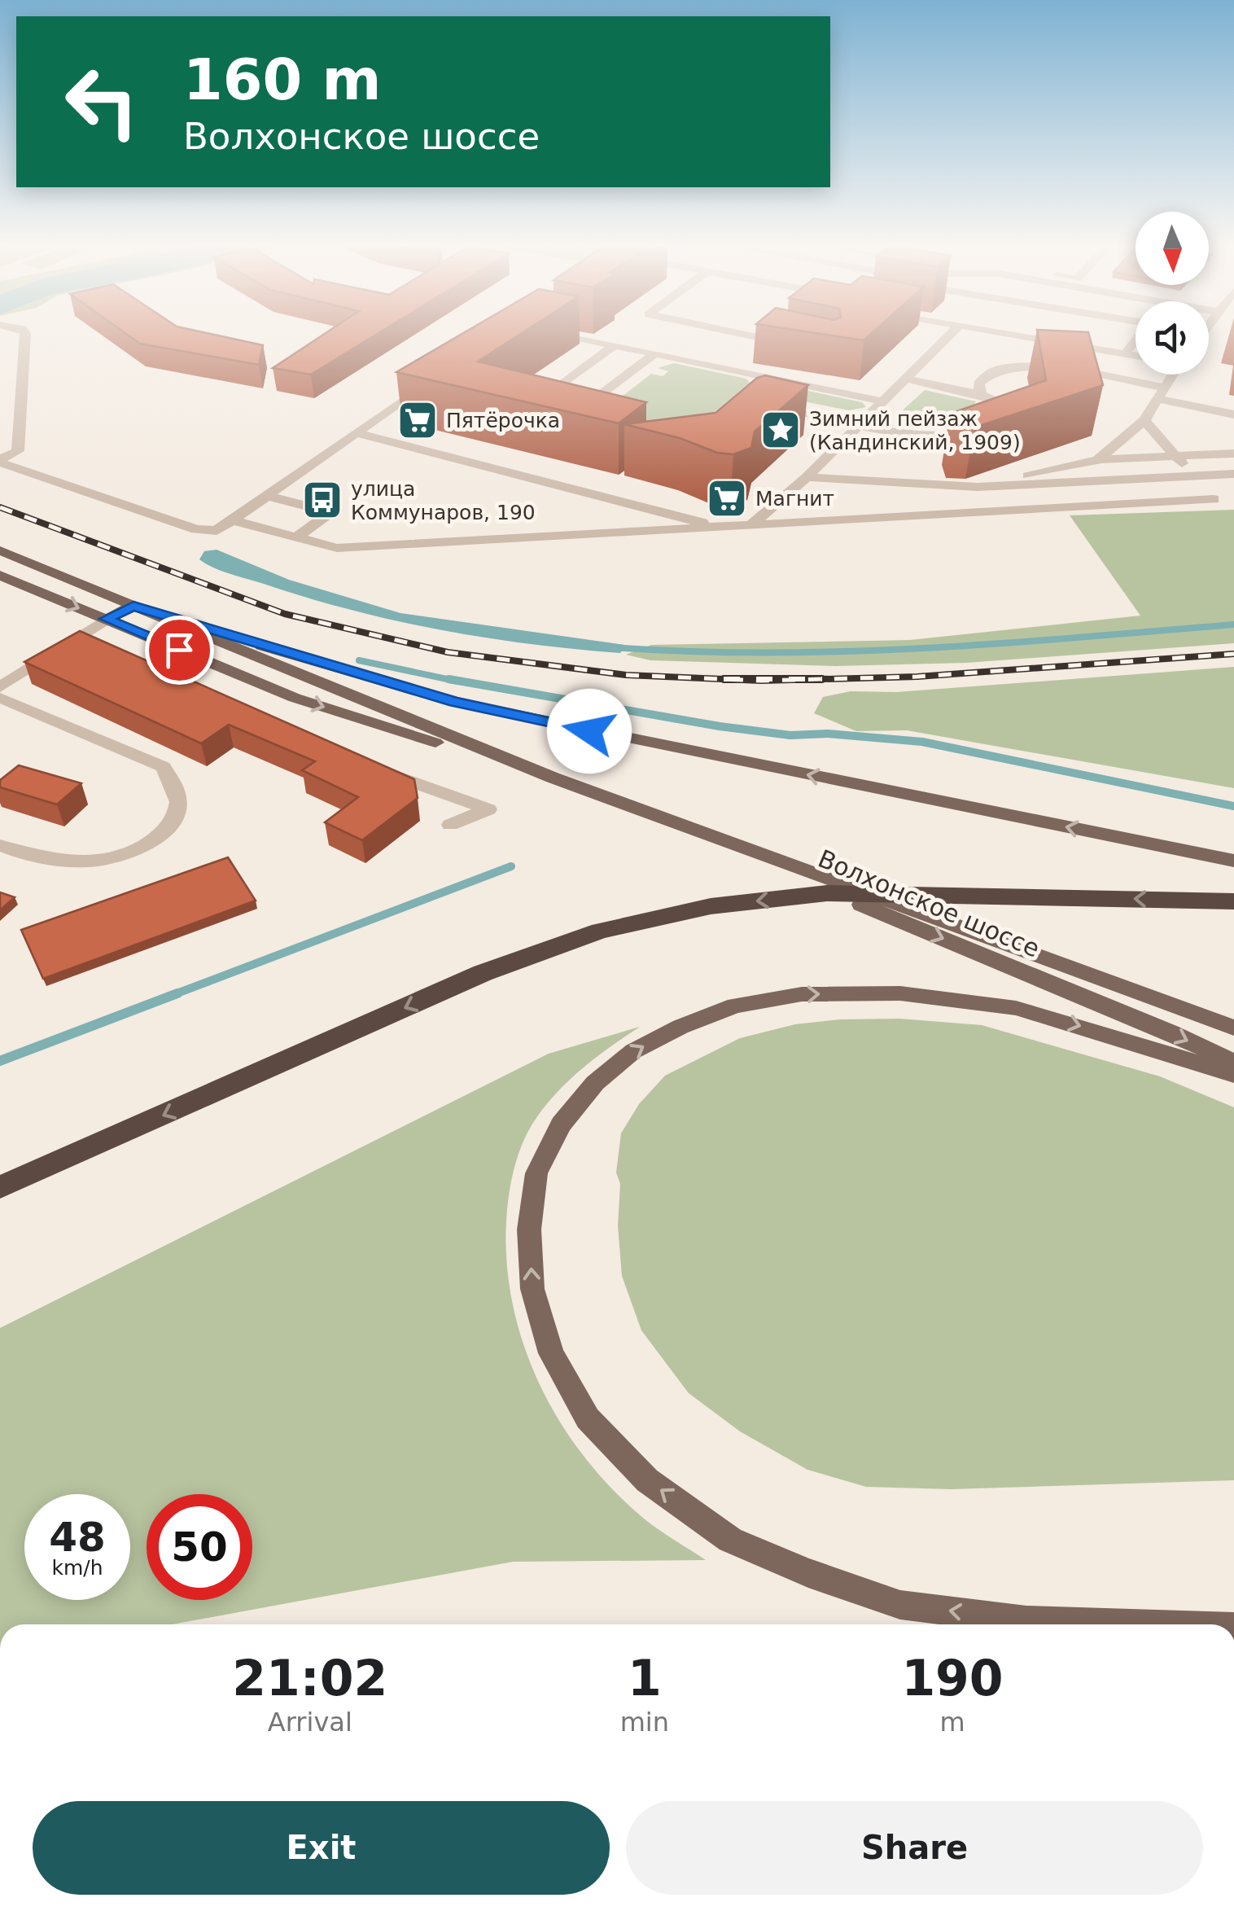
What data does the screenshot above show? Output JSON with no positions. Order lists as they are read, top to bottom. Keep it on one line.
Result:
{"streets":{"main road":["Волхонское шоссе"]},"places":{"supermarket":["Пятёрочка","Магнит"],"place":["Зимний пейзаж (Кандинский, 1909)"],"bus stop":["улица Коммунаров, 190"]},"north":"bottom","page":{"turn":["160 m","Волхонское шоссе"],"speed":"48 km/h","limit":"50","eta":["21:02","Arrival","1","min","190","m"],"buttons":["Exit","Share"]}}
